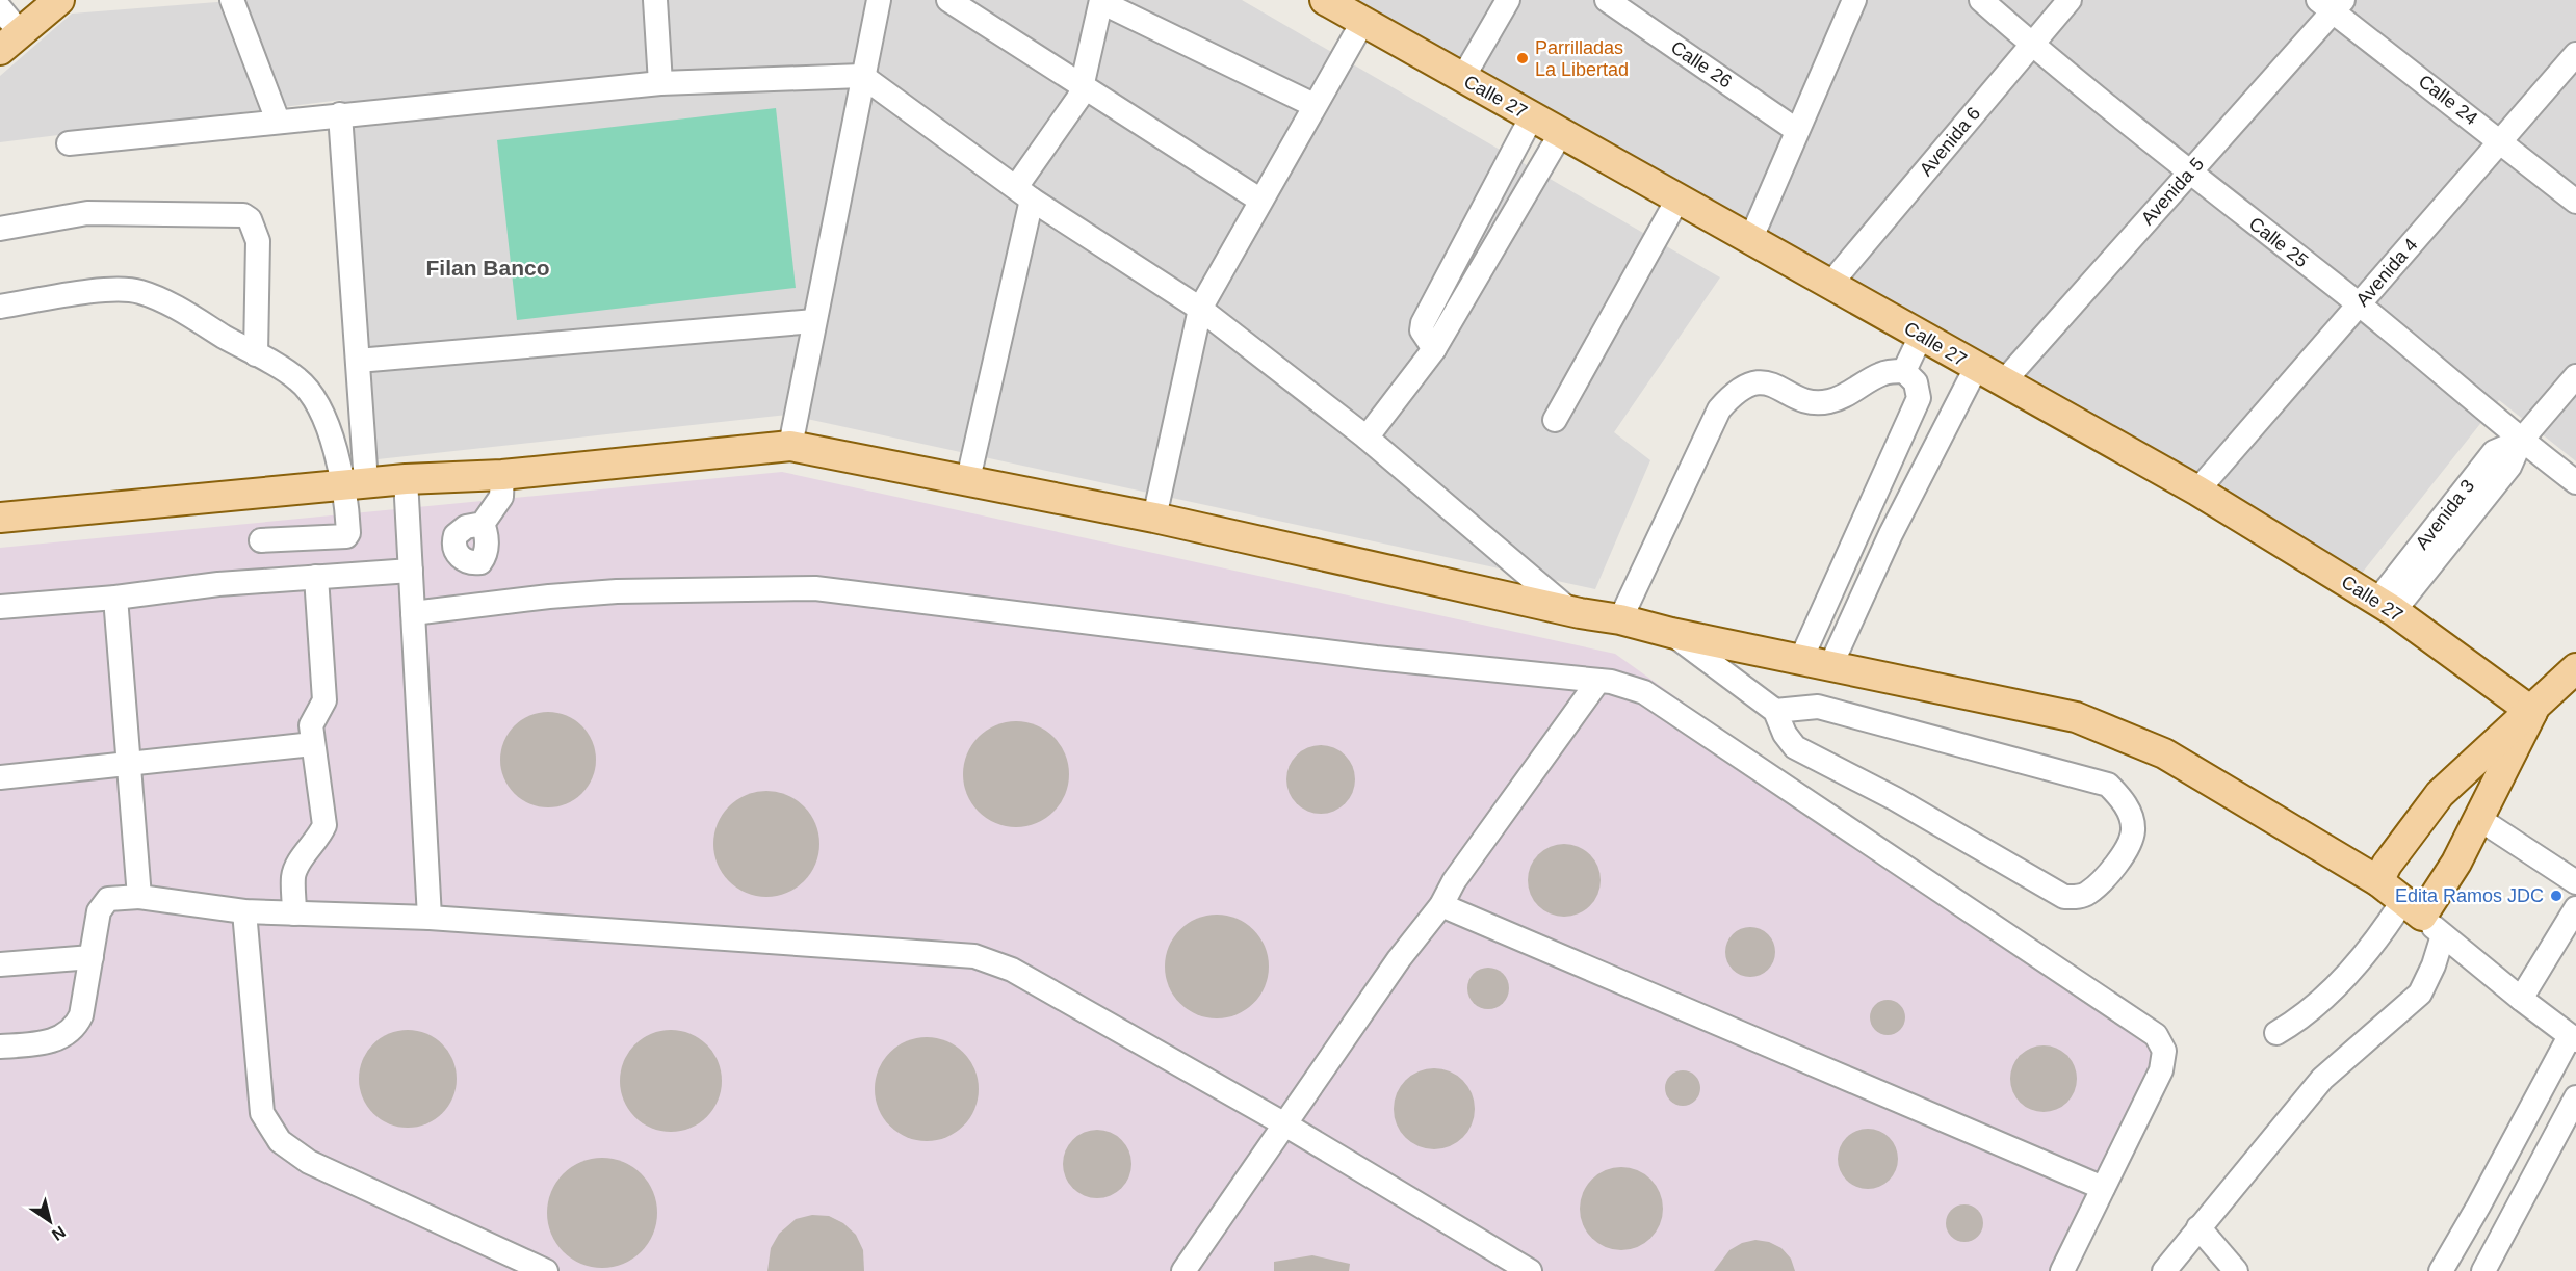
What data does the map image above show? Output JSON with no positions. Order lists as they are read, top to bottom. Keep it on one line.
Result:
{"streets":{"main road":["Calle 27"],"street":["Calle 26","Calle 24","Avenida 6","Avenida 5","Calle 25","Avenida 4","Avenida 3"]},"crossings":[["Calle 27","Avenida 6"],["Calle 27","Avenida 5"],["Calle 27","Avenida 4"],["Calle 27","Avenida 3"],["Calle 24","Avenida 5"],["Calle 24","Avenida 4"],["Avenida 6","Calle 25"],["Avenida 5","Calle 25"],["Calle 25","Avenida 4"],["Calle 25","Avenida 3"]],"districts":["Filan Banco"],"places":["Parrilladas La Libertad","Edita Ramos JDC"],"north":"bottom right"}
